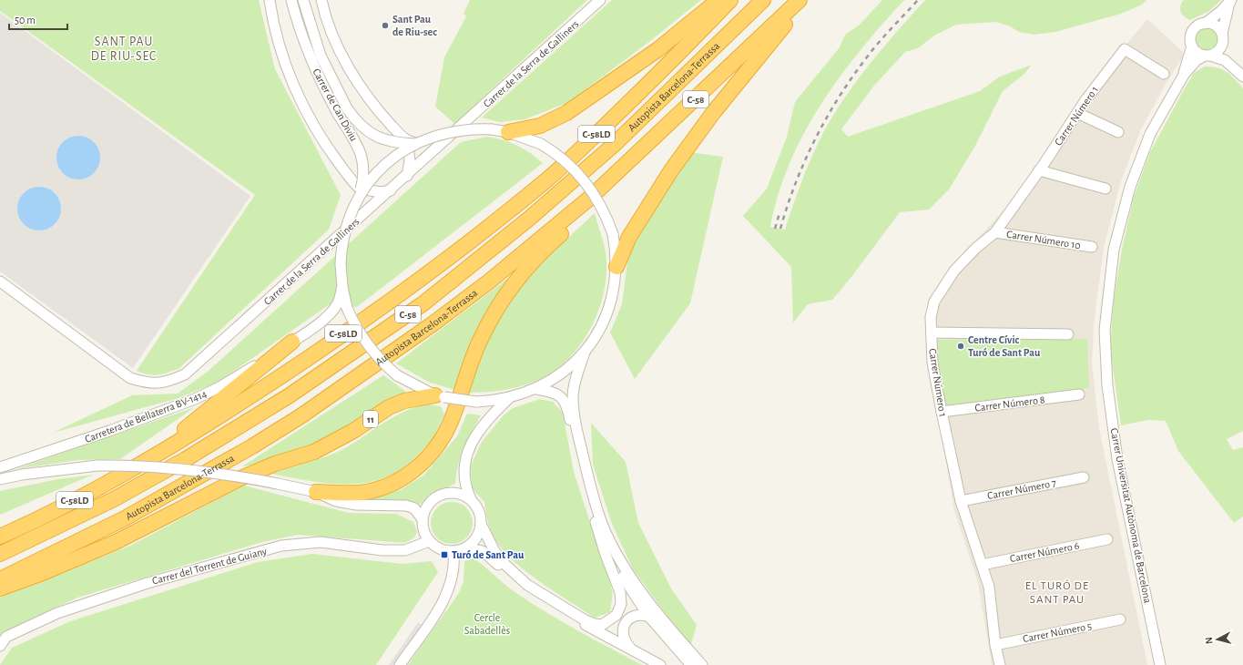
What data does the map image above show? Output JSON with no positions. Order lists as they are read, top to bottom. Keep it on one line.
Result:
{"streets":{"highway":["Autopista Barcelona-Terrassa","C-58","C-58LD","11"],"street":["Carrer de la Serra de Galliners","Carrer de Can Diviu","Carrer Número 1","Carrer Número 10","Carrer Número 8","Carretera de Bellaterra BV-1414","Carrer Número 7","Carrer Universitat Autònoma de Barcelona","Carrer Número 6","Carrer del Torrent de Guiany","Carrer Número 5"]},"crossings":[["Carrer de la Serra de Galliners","Carrer de Can Diviu"],["Carrer Número 1","Carrer Número 10"],["Carrer Número 1","Carrer Número 8"],["Carrer Número 1","Carrer Número 7"],["Carrer Número 1","Carrer Número 6"],["Carrer Número 1","Carrer Número 5"]],"districts":["SANT PAU DE RIU-SEC","EL TURÓ DE SANT PAU"],"parks":["Cercle Sabadellès"],"places":{"other":["Sant Pau de Riu-sec","Centre Cívic Turó de Sant Pau"],"transit":["Turó de Sant Pau"]},"scale_bar":"50 m","north":"left"}
